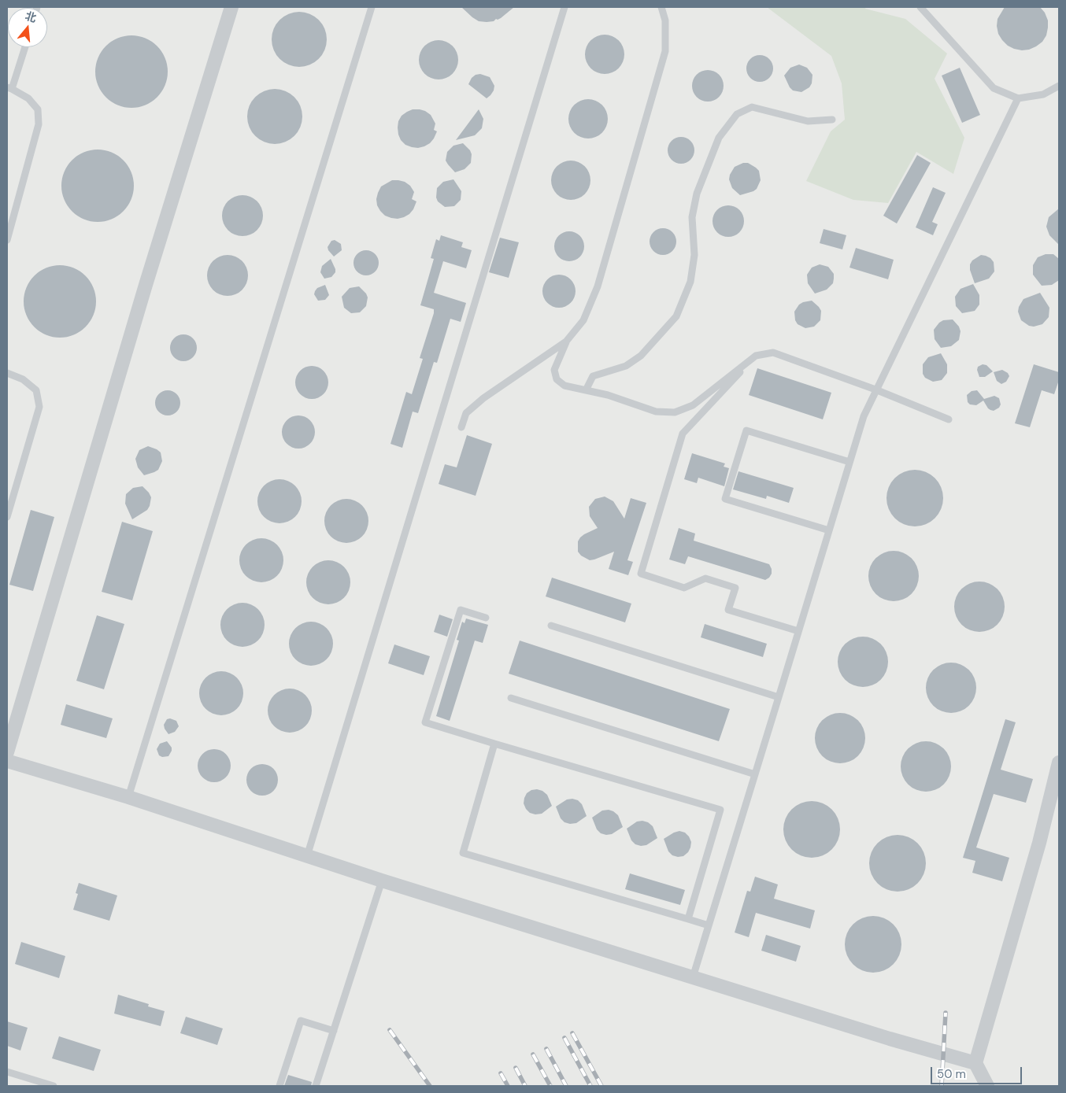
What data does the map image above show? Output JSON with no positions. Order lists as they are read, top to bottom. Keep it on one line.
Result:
{"scale_bar":"50 m","north":"top"}
